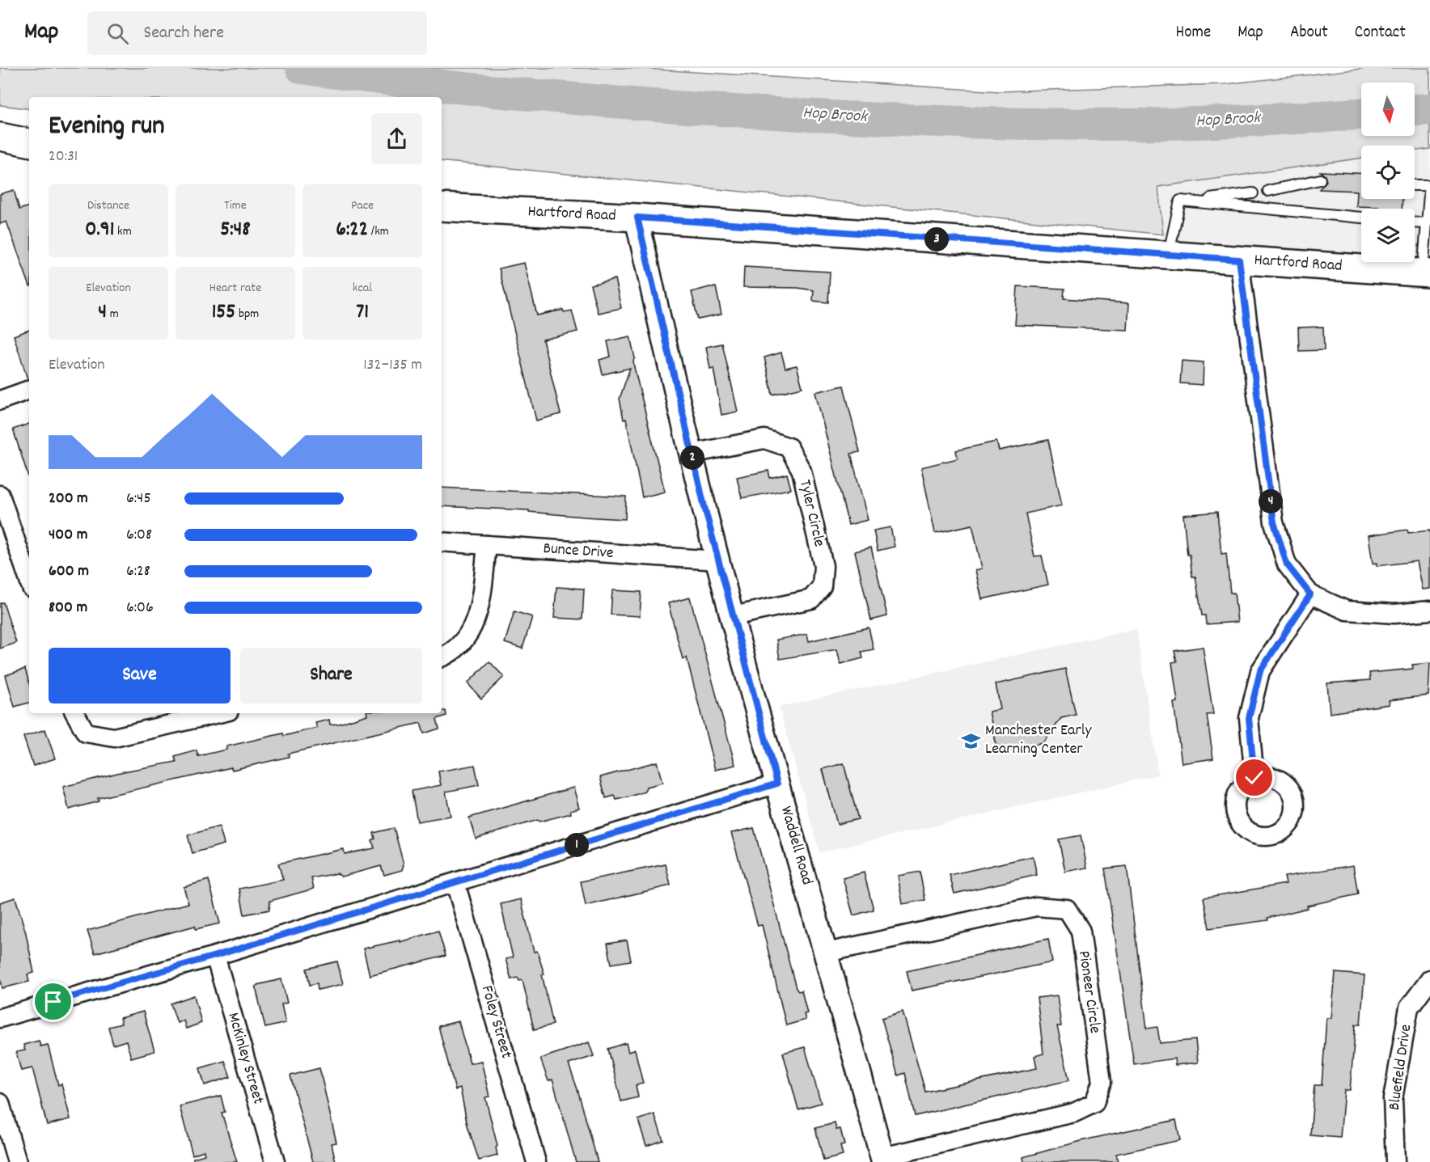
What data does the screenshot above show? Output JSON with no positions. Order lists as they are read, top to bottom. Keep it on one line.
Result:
{"streets":{"main road":["Hartford Road"],"street":["Tyler Circle","Bunce Drive","Waddell Road","Pioneer Circle","Foley Street","McKinley Street","Bluefield Drive"]},"crossings":[["Hartford Road","Waddell Road"],["Tyler Circle","Waddell Road"],["Bunce Drive","Waddell Road"],["Waddell Road","Pioneer Circle"]],"water":["Hop Brook"],"places":{"school or university":["Manchester Early Learning Center"]},"north":"bottom","page":{"header":"Map","search":"Search here","nav":["Home","Map","About","Contact"],"heading":["Evening run","20:31"],"stats":[["Distance","0.91 km"],["Time","5:48"],["Pace","6:22 /km"],["Elevation","4 m"],["Heart rate","155 bpm"],["kcal","71"]],"pins":["3","2","4","1"],"chart":["Elevation","132–135 m"],"list":[{"name":"200 m","note":"6:45"},{"name":"400 m","note":"6:08"},{"name":"600 m","note":"6:28"},{"name":"800 m","note":"6:06"}],"buttons":["Save","Share"]}}
